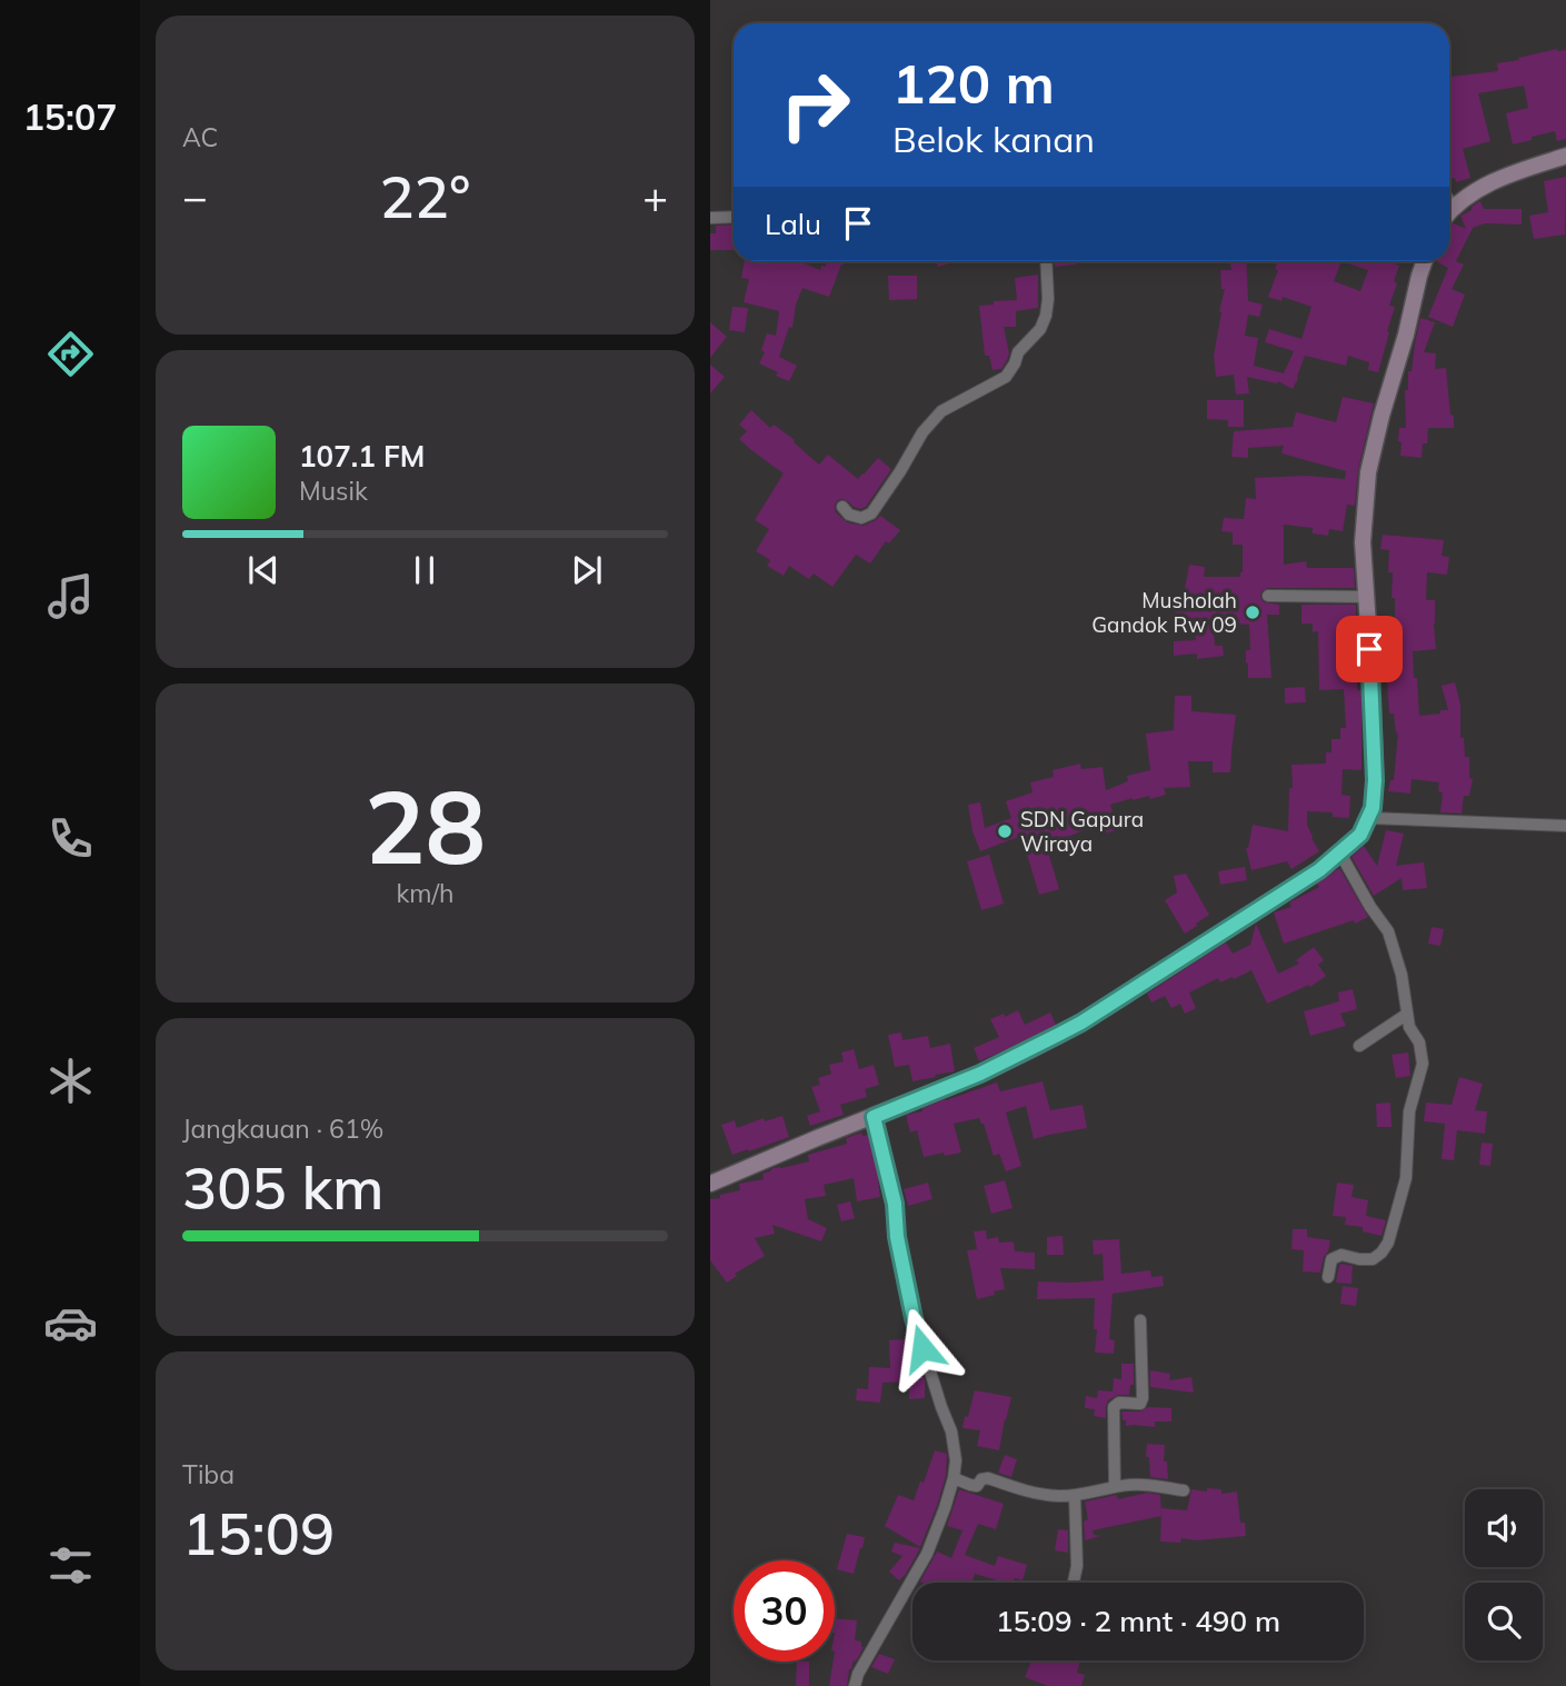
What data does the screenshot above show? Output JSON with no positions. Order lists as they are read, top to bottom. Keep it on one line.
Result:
{"places":["Musholah Gandok Rw 09","SDN Gapura Wiraya"],"page":{"tabs":"15:07","tile":["AC",["28","km/h"],["Jangkauan · 61%","305 km"],["Tiba","15:09"]],"turn":["120 m","Belok kanan"],"heat":["−","22°","+"],"then":"Lalu","song":["107.1 FM","Musik"],"limit":"30","trip":"15:09 · 2 mnt · 490 m"}}
